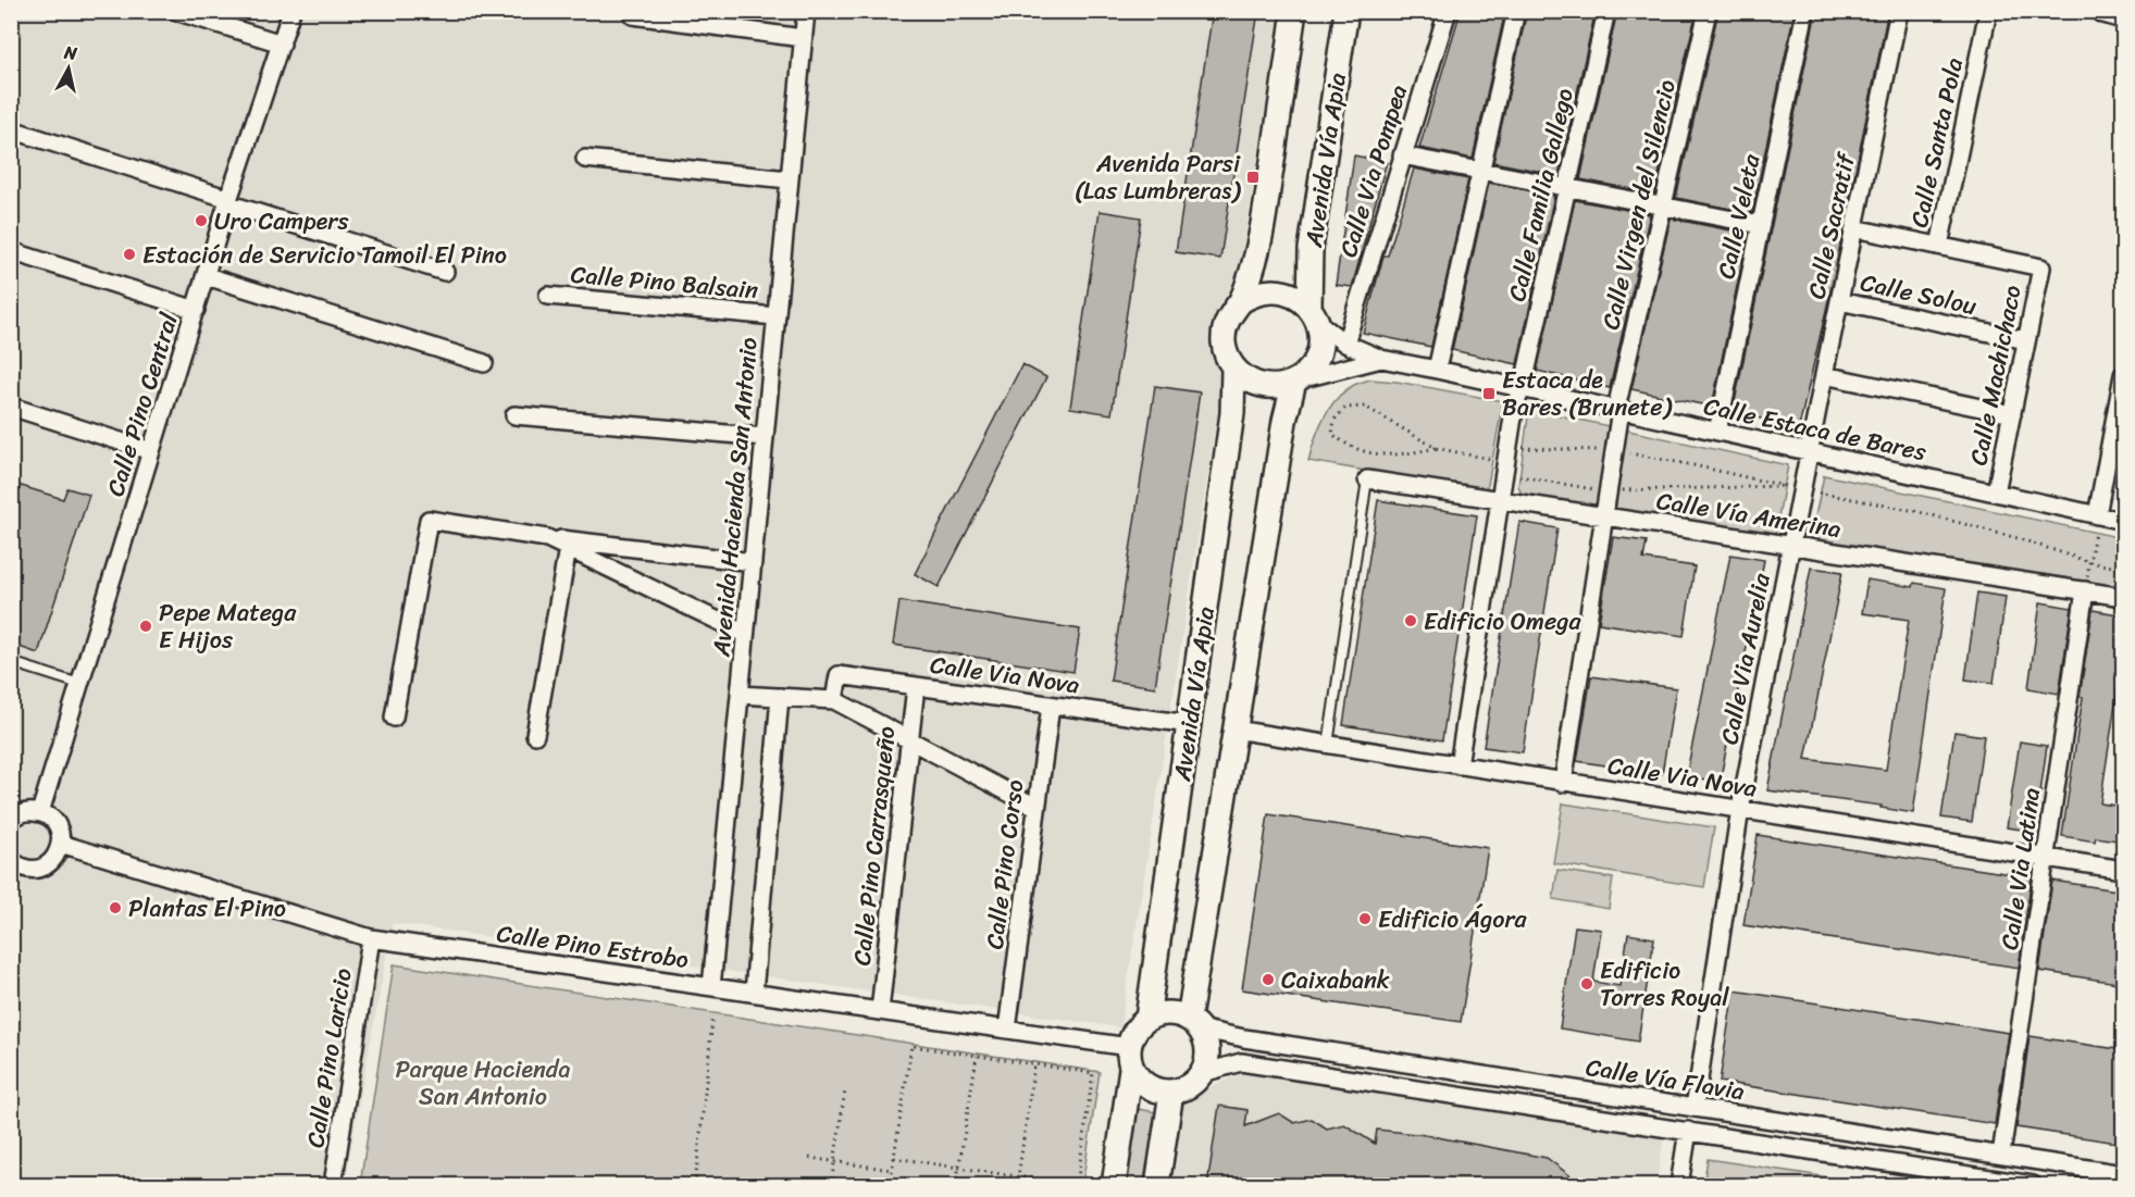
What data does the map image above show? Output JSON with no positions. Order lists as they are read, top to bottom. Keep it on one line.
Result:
{"streets":{"street":["Calle Santa Pola","Avenida Vía Apia","Calle Via Pompea","Calle Familia Gallego","Calle Virgen del Silencio","Calle Veleta","Calle Sacratif","Calle Pino Balsain","Calle Solou","Calle Machichaco","Calle Pino Central","Calle Estaca de Bares","Avenida Hacienda San Antonio","Calle Vía Amerina","Calle Via Aurelia","Calle Via Nova","Calle Pino Carrasqueño","Calle Pino Corso","Calle Via Latina","Calle Pino Estrobo","Calle Pino Laricio","Calle Vía Flavia"]},"crossings":[["Calle Santa Pola","Calle Machichaco"],["Avenida Vía Apia","Calle Estaca de Bares"],["Avenida Vía Apia","Calle Via Nova"],["Avenida Vía Apia","Calle Pino Estrobo"],["Avenida Vía Apia","Calle Vía Flavia"],["Calle Via Pompea","Calle Estaca de Bares"],["Calle Familia Gallego","Calle Estaca de Bares"],["Calle Familia Gallego","Calle Vía Amerina"],["Calle Familia Gallego","Calle Via Nova"],["Calle Virgen del Silencio","Calle Estaca de Bares"],["Calle Virgen del Silencio","Calle Vía Amerina"],["Calle Virgen del Silencio","Calle Via Nova"],["Calle Veleta","Calle Estaca de Bares"],["Calle Sacratif","Calle Solou"],["Calle Sacratif","Calle Estaca de Bares"],["Calle Sacratif","Calle Via Aurelia"],["Calle Pino Balsain","Avenida Hacienda San Antonio"],["Calle Solou","Calle Machichaco"],["Calle Machichaco","Calle Estaca de Bares"],["Calle Estaca de Bares","Calle Via Aurelia"],["Avenida Hacienda San Antonio","Calle Pino Estrobo"],["Calle Vía Amerina","Calle Via Aurelia"],["Calle Vía Amerina","Calle Via Latina"],["Calle Via Aurelia","Calle Via Nova"],["Calle Via Aurelia","Calle Vía Flavia"],["Calle Via Nova","Calle Pino Carrasqueño"],["Calle Via Nova","Calle Pino Corso"],["Calle Via Nova","Calle Via Latina"],["Calle Pino Carrasqueño","Calle Pino Estrobo"],["Calle Pino Corso","Calle Pino Estrobo"],["Calle Via Latina","Calle Vía Flavia"],["Calle Pino Estrobo","Calle Pino Laricio"],["Calle Pino Estrobo","Calle Vía Flavia"]],"parks":["Parque Hacienda San Antonio"],"places":{"transit":["Avenida Parsi (Las Lumbreras)","Estaca de Bares (Brunete)"],"other":["Uro Campers","Estación de Servicio Tamoil El Pino","Edificio Omega","Pepe Matega E Hijos","Plantas El Pino","Edificio Ágora","Caixabank","Edificio Torres Royal"]},"north":"top"}
